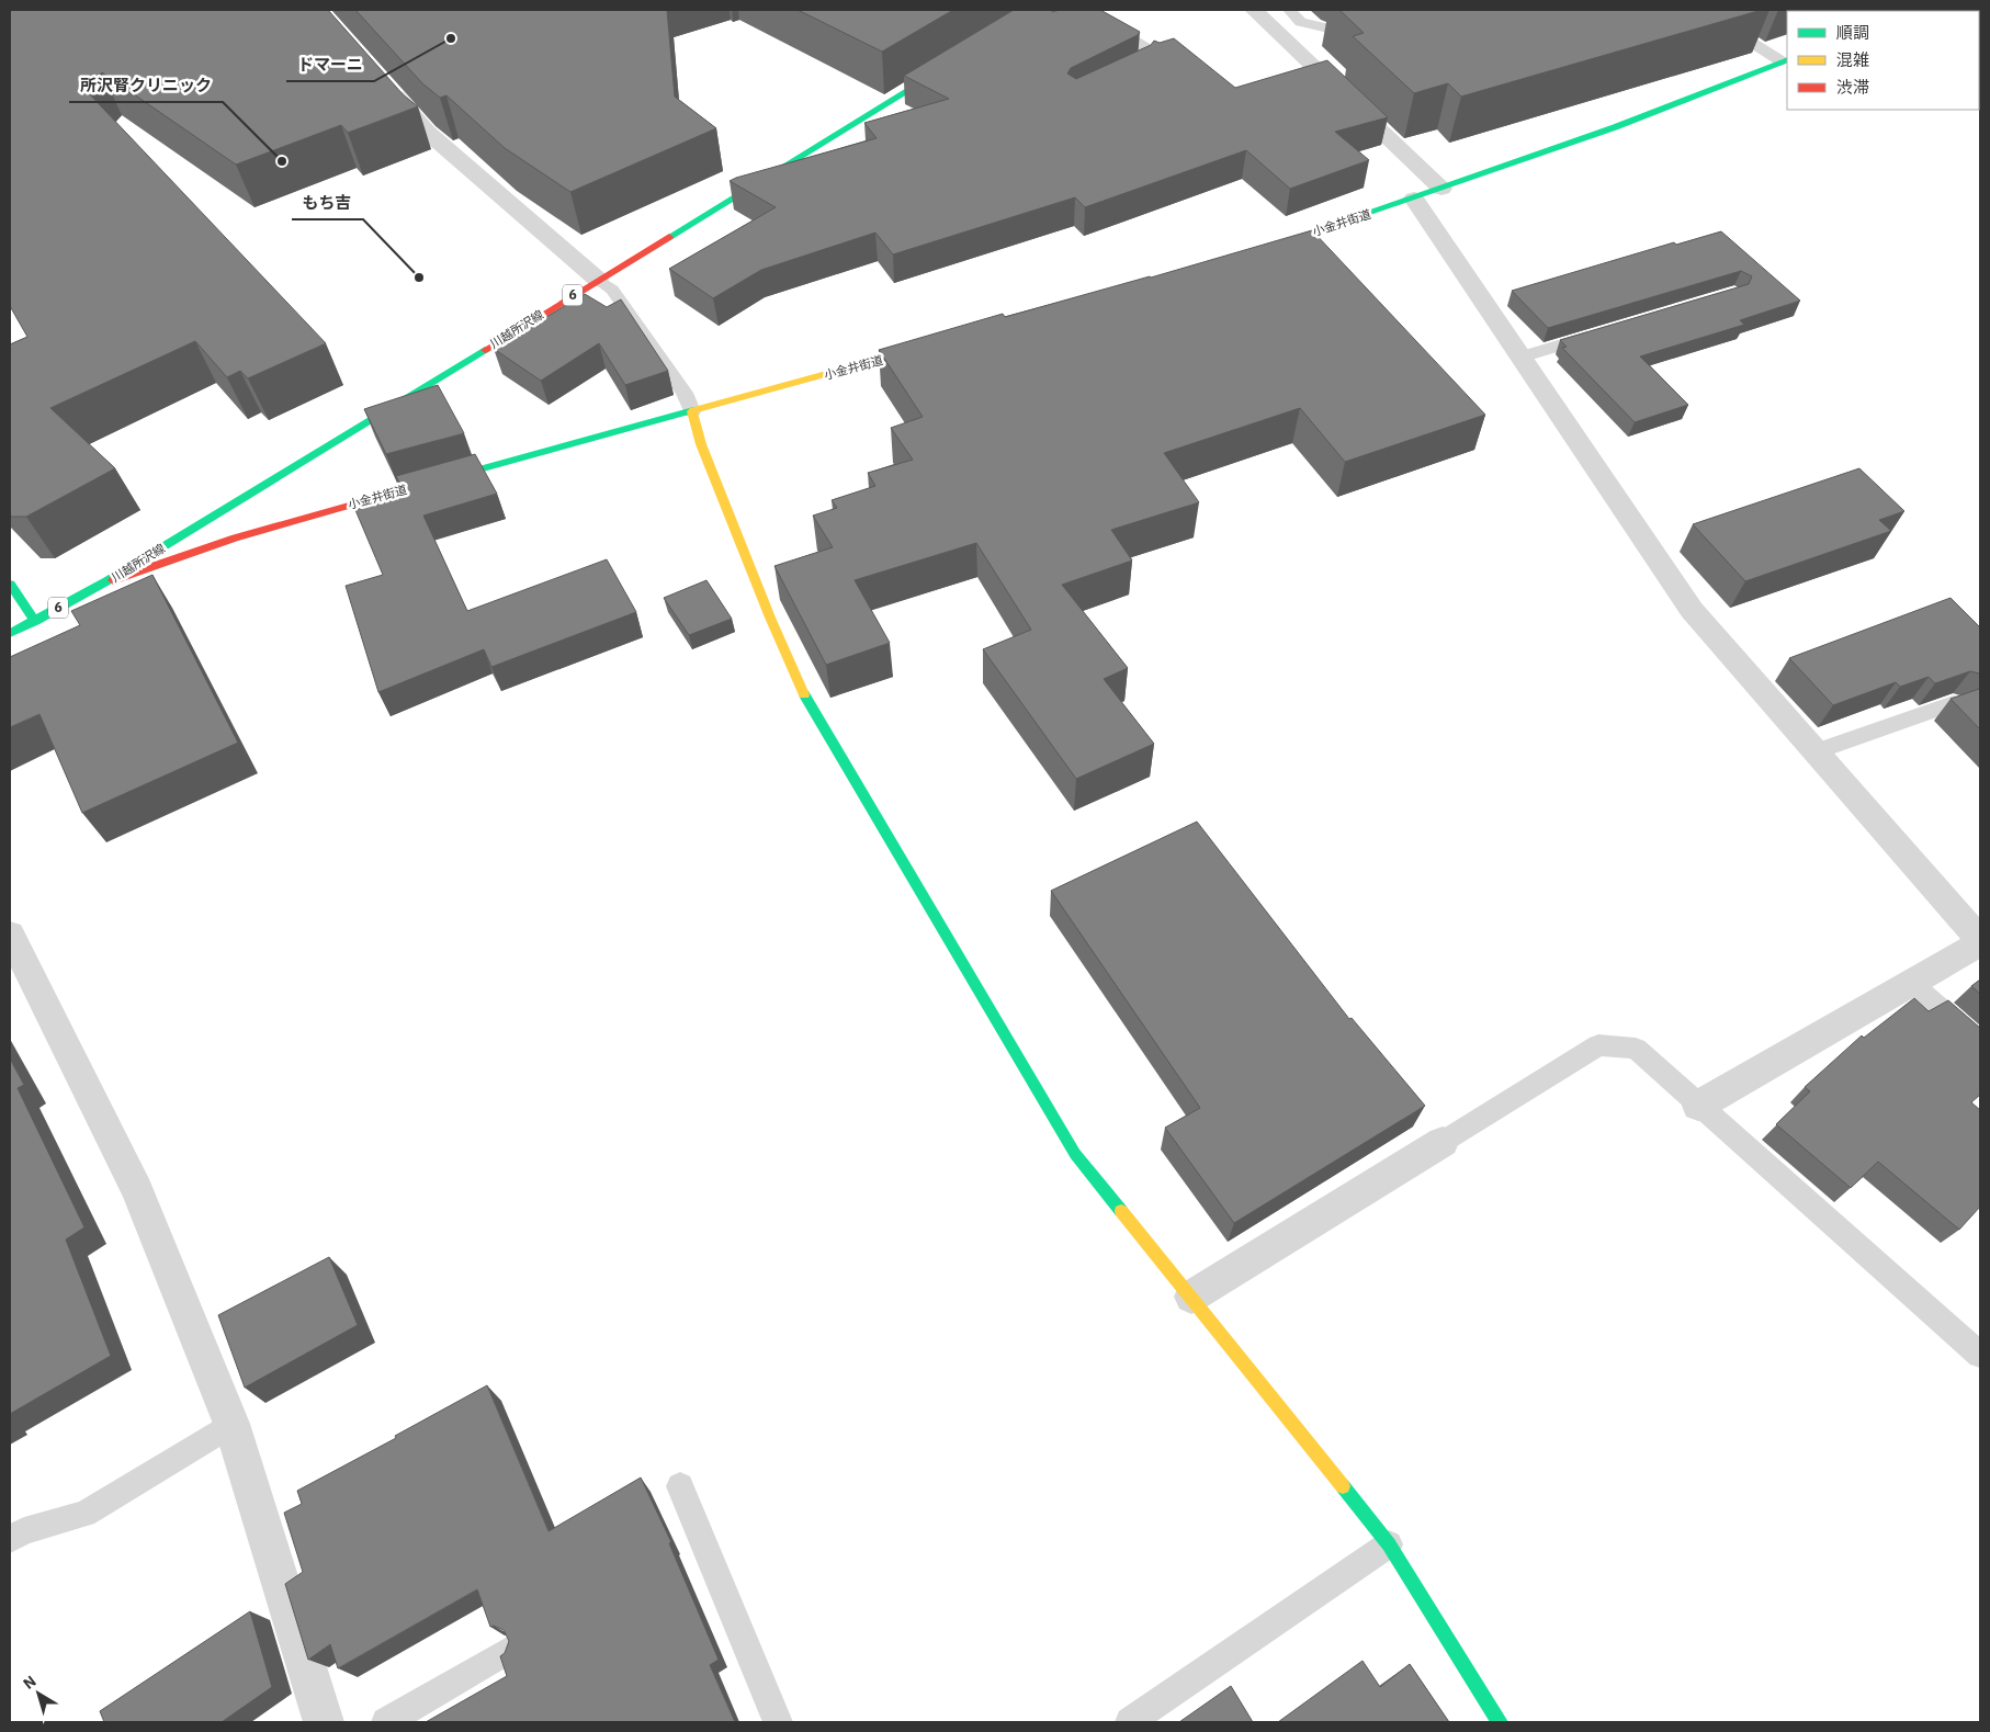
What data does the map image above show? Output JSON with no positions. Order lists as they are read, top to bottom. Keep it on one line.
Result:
{"streets":{"street":["小金井街道","6","川越所沢線"]},"crossings":[["小金井街道","川越所沢線"]],"places":["ドマーニ","所沢腎クリニック","もち吉"],"legend":["順調","混雑","渋滞"],"north":"top left"}
